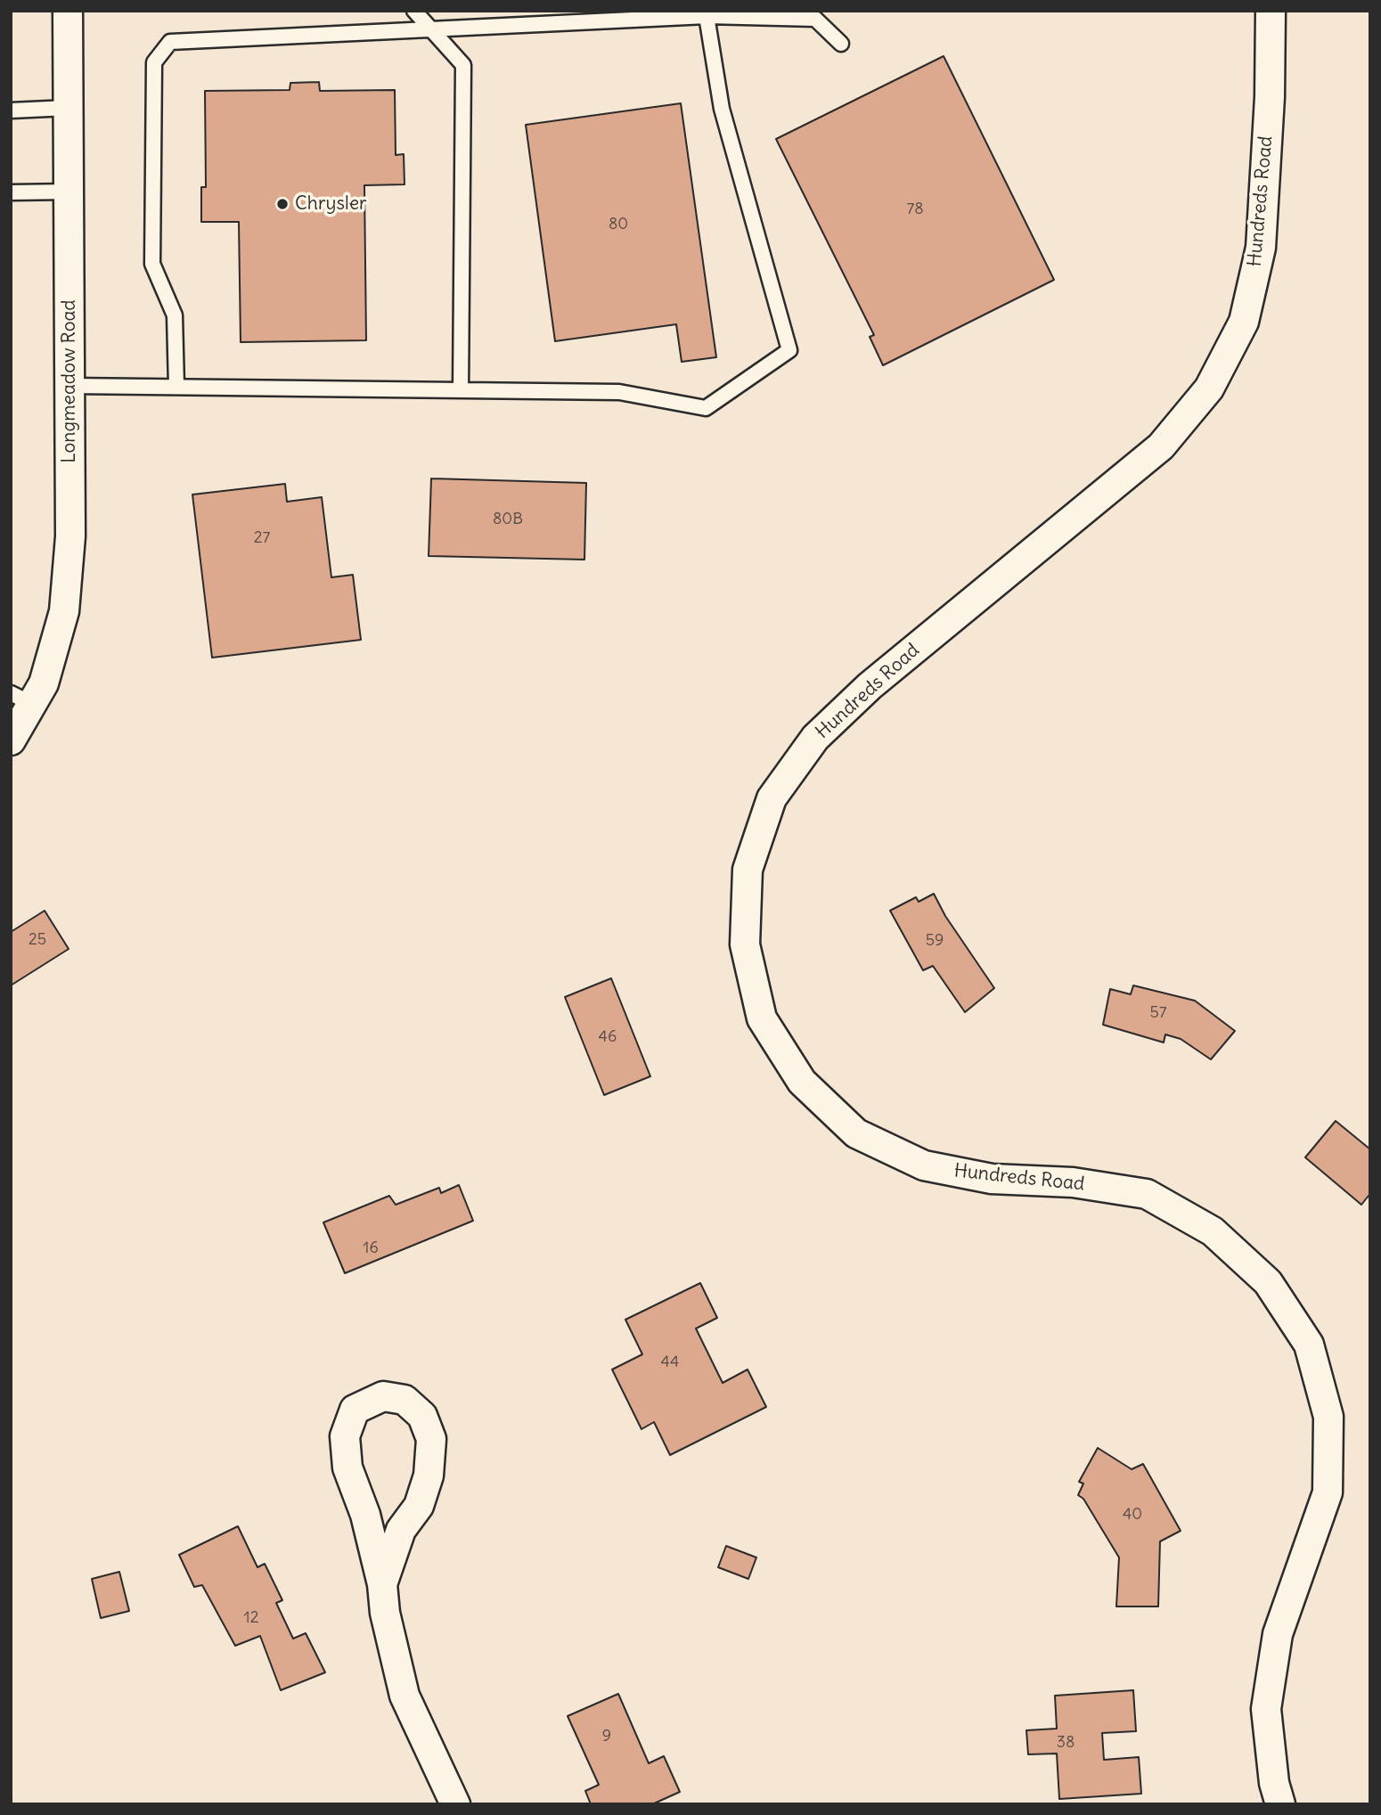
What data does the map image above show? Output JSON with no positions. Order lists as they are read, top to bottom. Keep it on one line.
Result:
{"streets":{"street":["Hundreds Road","Longmeadow Road"]},"places":["Chrysler"],"house_numbers":["78","80","80B","27","25","59","57","46","16","44","40","12","9","38"]}
